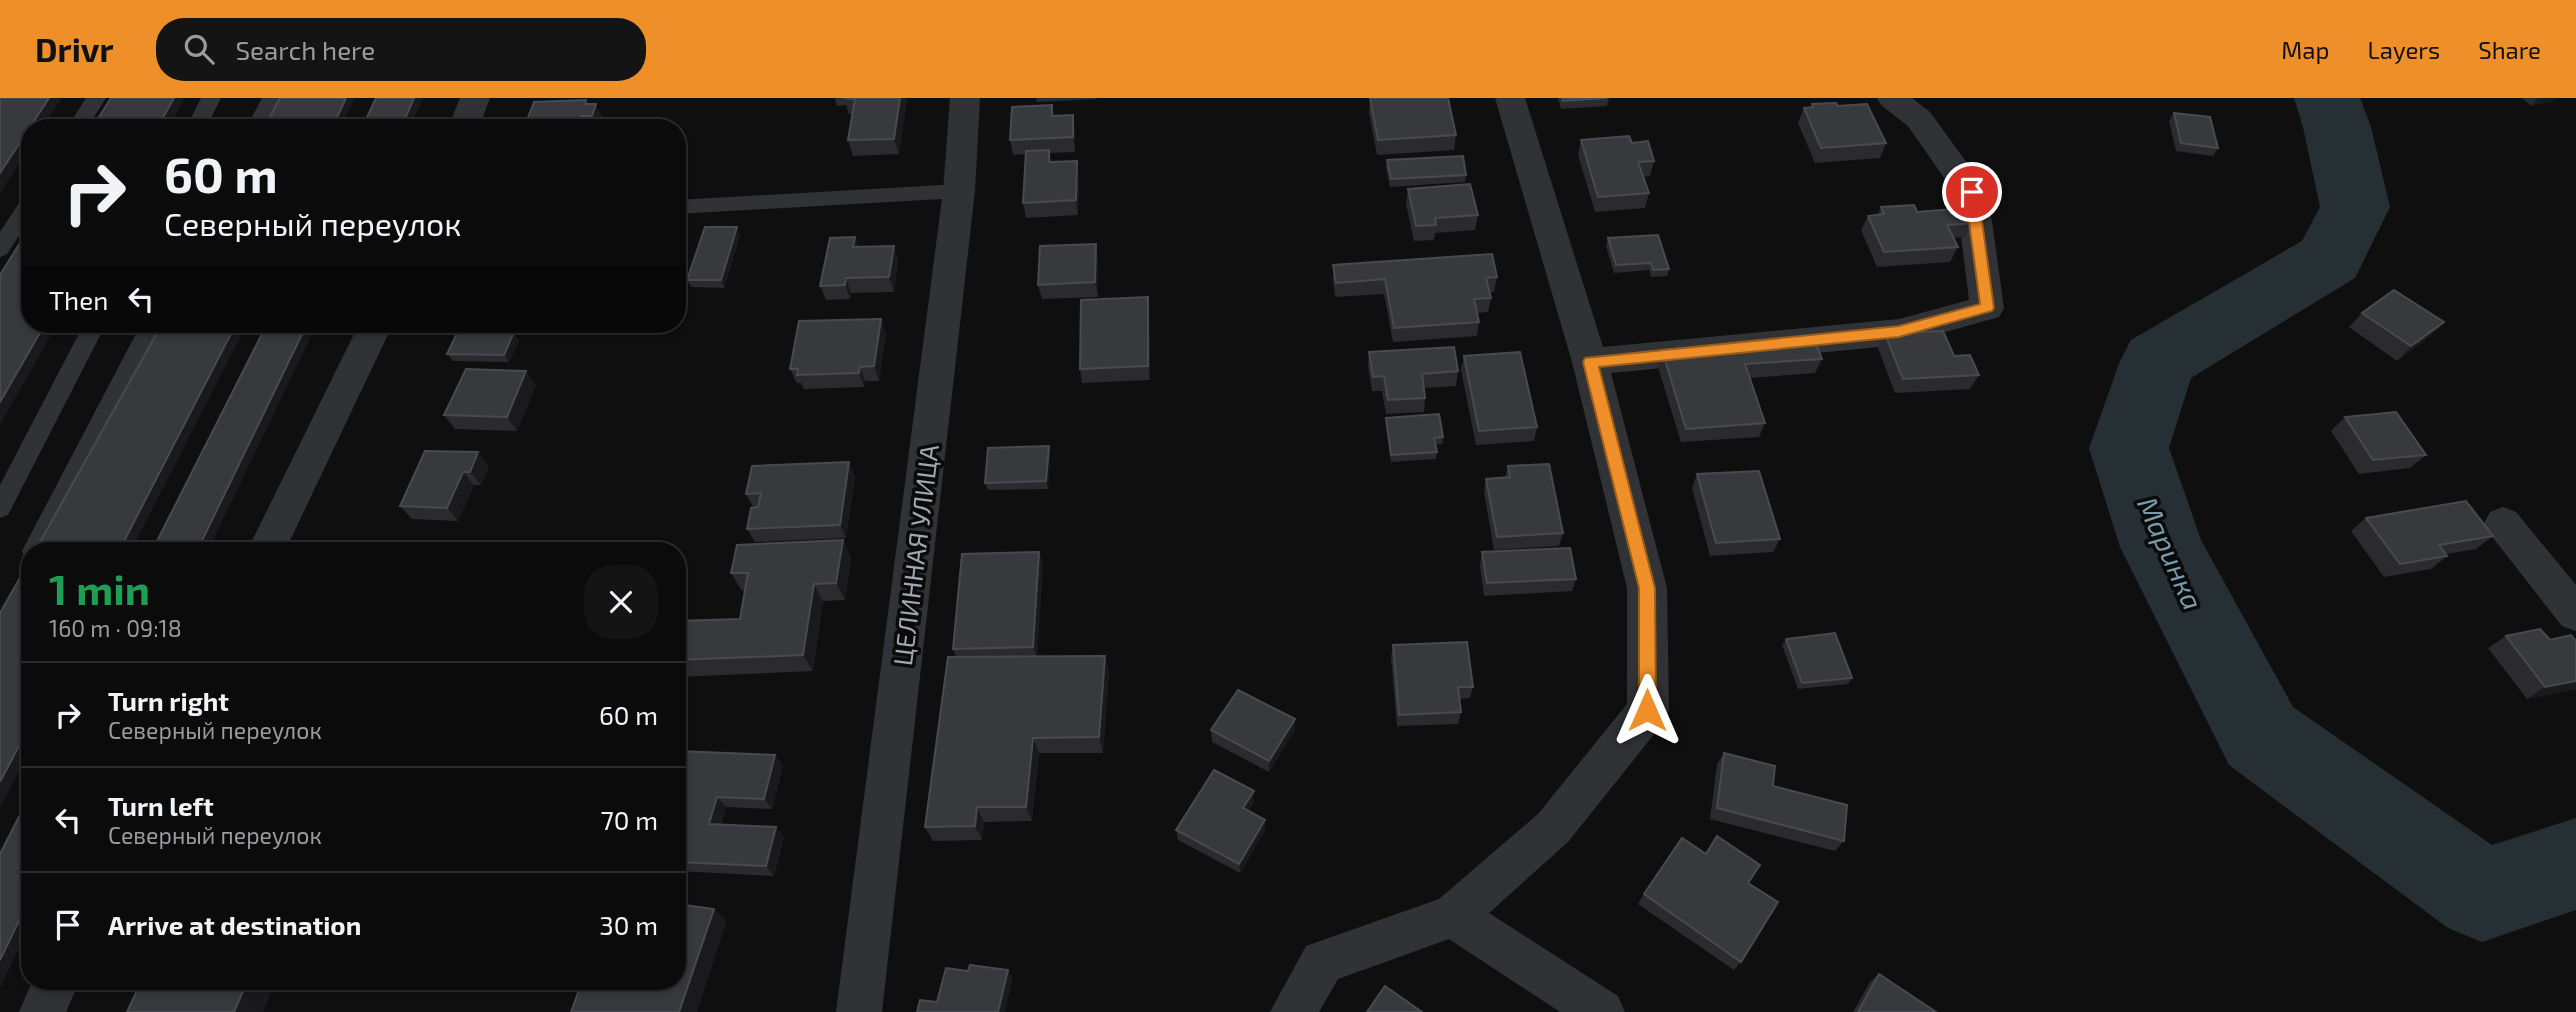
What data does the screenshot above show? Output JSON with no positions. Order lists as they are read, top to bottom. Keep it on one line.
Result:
{"streets":{"street":["ЦЕЛИННАЯ УЛИЦА"]},"water":["Маринка"],"page":{"header":"Drivr","search":"Search here","nav":["Map","Layers","Share"],"turn":["60 m","Северный переулок"],"then":"Then","heading":["1 min","160 m · 09:18"],"list":[{"name":"Turn right","note":"Северный переулок","value":"60 m"},{"name":"Turn left","note":"Северный переулок","value":"70 m"},{"name":"Arrive at destination","value":"30 m"}]}}
